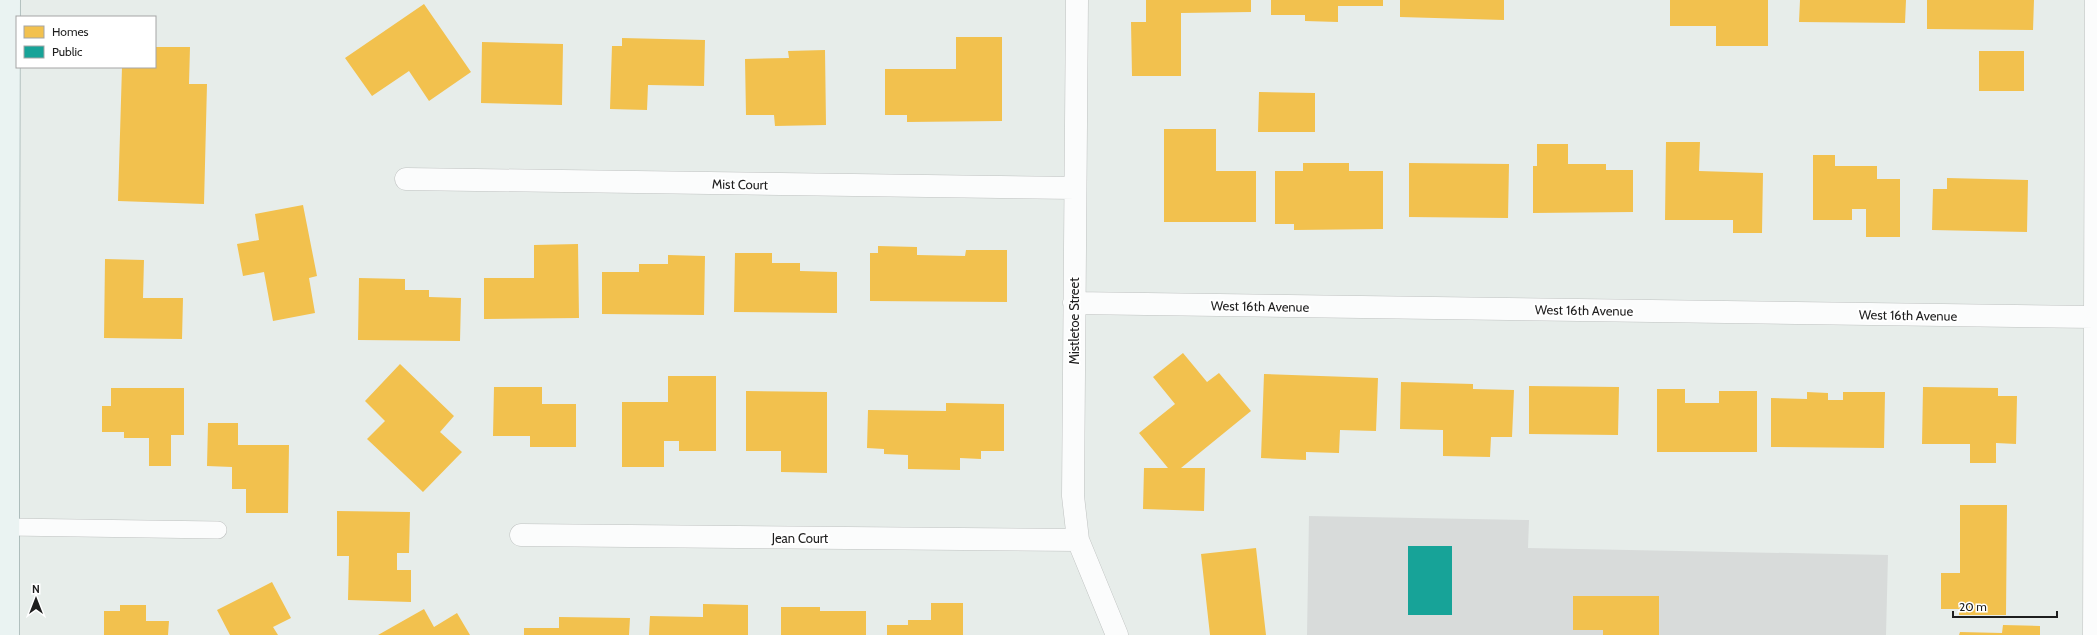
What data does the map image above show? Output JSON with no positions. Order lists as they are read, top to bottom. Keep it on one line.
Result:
{"streets":{"street":["Mist Court","West 16th Avenue","Mistletoe Street","Jean Court"]},"crossings":[["Mist Court","Mistletoe Street"],["West 16th Avenue","Mistletoe Street"],["Mistletoe Street","Jean Court"]],"legend":["Homes","Public"],"scale_bar":"20 m","north":"top"}
